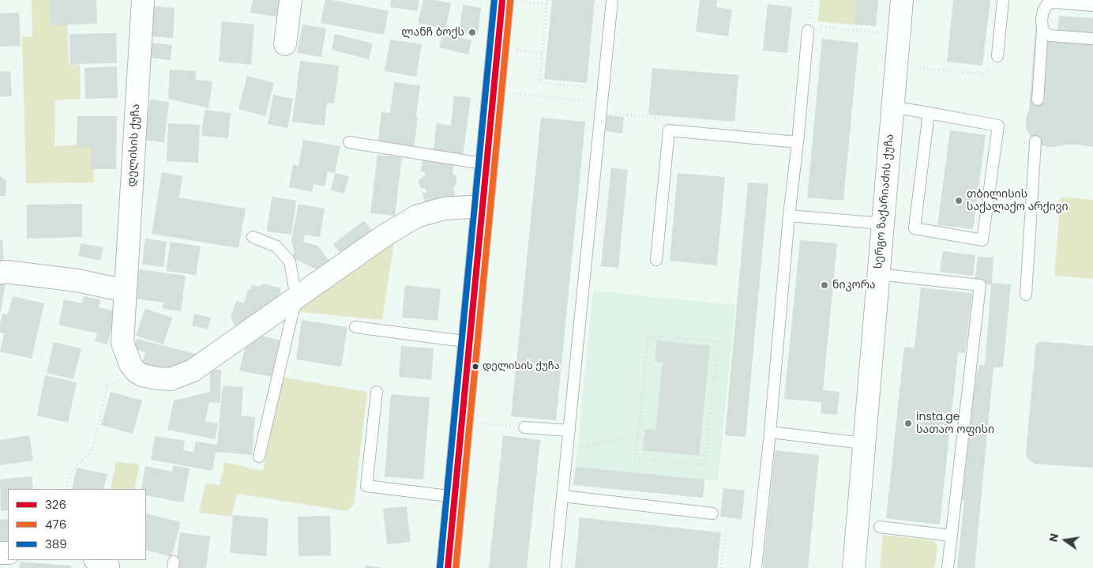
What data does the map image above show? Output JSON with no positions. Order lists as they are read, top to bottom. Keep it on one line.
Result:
{"streets":{"street":["დელისის ქუჩა","სერგო ზაქარიაძის ქუჩა"]},"places":["ლანჩ ბოქს","თბილისის საქალაქო არქივი","ნიკორა","დელისის ქუჩა","insta.ge სათაო ოფისი"],"lines":["transit line 326","transit line 389","transit line 476"],"legend":["326","476","389"],"north":"left"}
